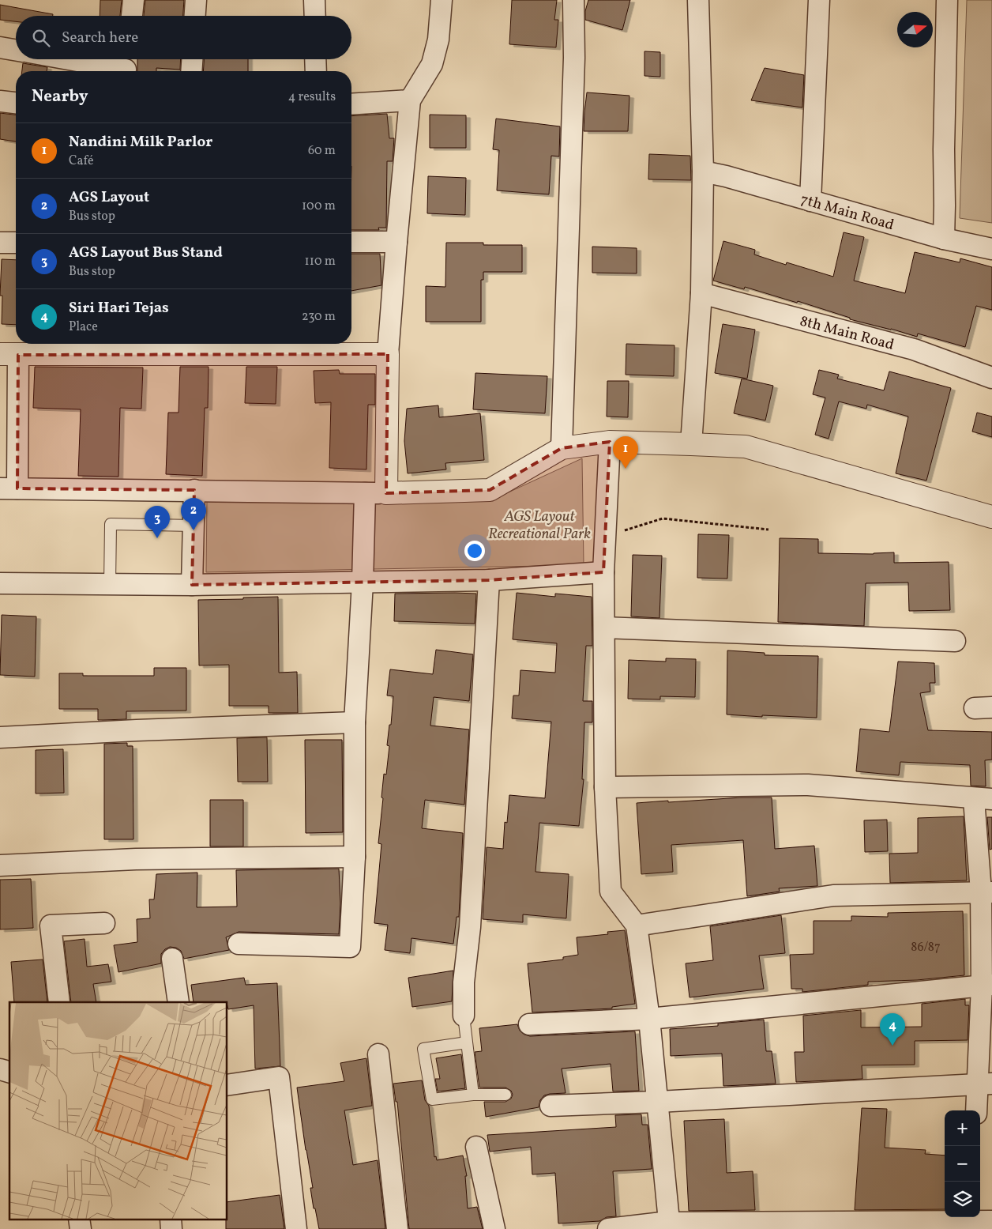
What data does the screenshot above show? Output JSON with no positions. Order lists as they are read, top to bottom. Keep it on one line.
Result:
{"streets":{"street":["7th Main Road","8th Main Road"]},"parks":["AGS Layout Recreational Park"],"house_numbers":["86/87"],"north":"right","page":{"search":"Search here","heading":["Nearby","4 results"],"list":[{"mark":"1","name":"Nandini Milk Parlor","note":"Café","value":"60 m"},{"mark":"2","name":"AGS Layout","note":"Bus stop","value":"100 m"},{"mark":"3","name":"AGS Layout Bus Stand","note":"Bus stop","value":"110 m"},{"mark":"4","name":"Siri Hari Tejas","note":"Place","value":"230 m"}],"pins":["1","2","3","4"],"map_buttons":["+","−"]}}
